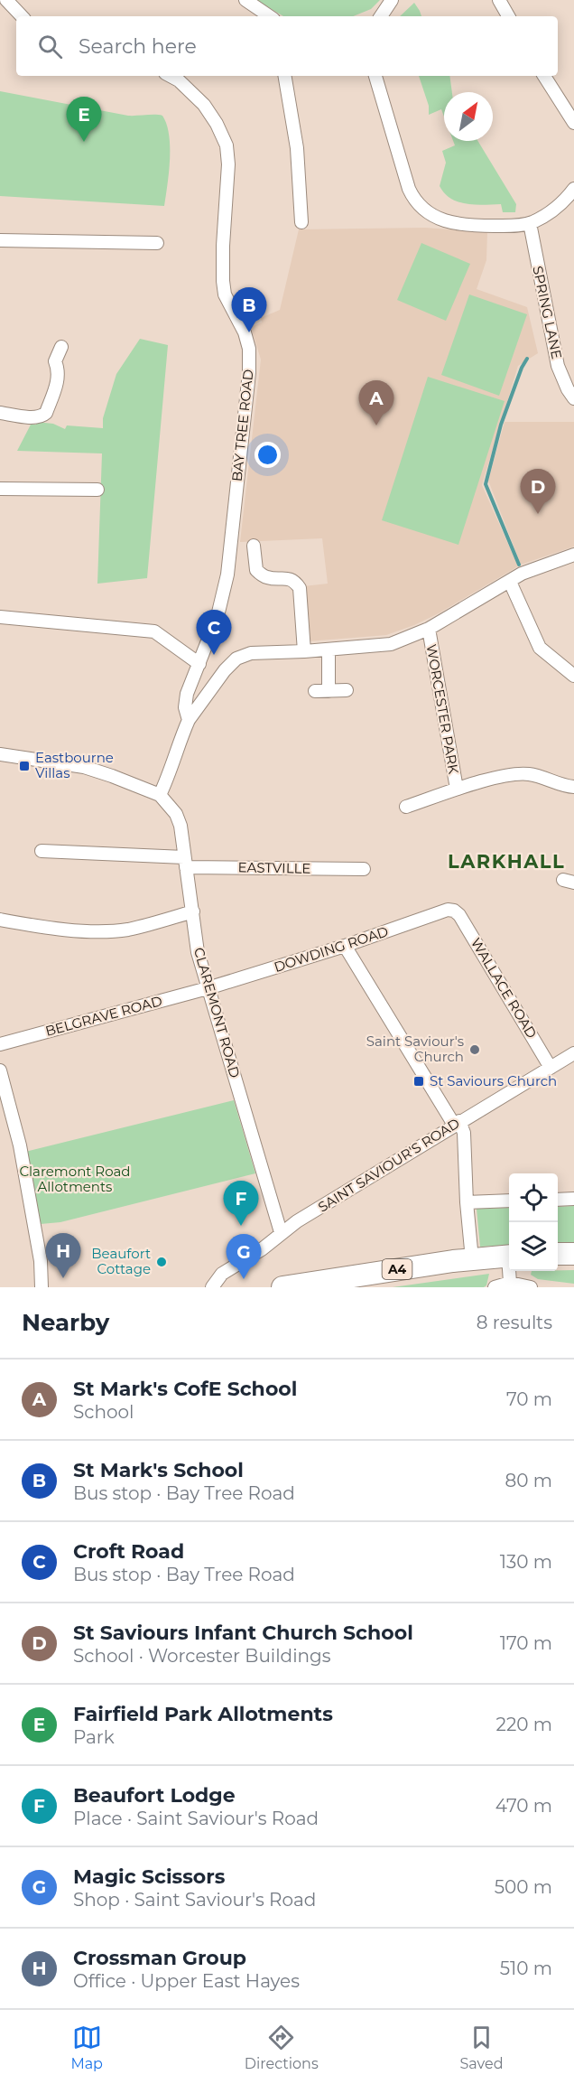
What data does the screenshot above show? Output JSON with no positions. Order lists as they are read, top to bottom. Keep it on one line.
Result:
{"streets":{"highway":["A4"],"street":["SPRING LANE","BAY TREE ROAD","WORCESTER PARK","EASTVILLE","DOWDING ROAD","WALLACE ROAD","CLAREMONT ROAD","BELGRAVE ROAD","SAINT SAVIOUR'S ROAD"]},"crossings":[["BAY TREE ROAD","CLAREMONT ROAD"],["EASTVILLE","CLAREMONT ROAD"],["DOWDING ROAD","WALLACE ROAD"],["DOWDING ROAD","CLAREMONT ROAD"],["DOWDING ROAD","BELGRAVE ROAD"],["WALLACE ROAD","SAINT SAVIOUR'S ROAD"],["CLAREMONT ROAD","BELGRAVE ROAD"],["CLAREMONT ROAD","SAINT SAVIOUR'S ROAD"]],"districts":["LARKHALL"],"parks":["Claremont Road Allotments"],"places":{"transit":["Eastbourne Villas","St Saviours Church"],"other":["Saint Saviour's Church","Beaufort Cottage"]},"north":"top right","page":{"search":"Search here","pins":["E","B","A","D","C","F","H","G"],"heading":["Nearby","8 results"],"list":[{"mark":"A","name":"St Mark's CofE School","note":"School","value":"70 m"},{"mark":"B","name":"St Mark's School","note":"Bus stop · Bay Tree Road","value":"80 m"},{"mark":"C","name":"Croft Road","note":"Bus stop · Bay Tree Road","value":"130 m"},{"mark":"D","name":"St Saviours Infant Church School","note":"School · Worcester Buildings","value":"170 m"},{"mark":"E","name":"Fairfield Park Allotments","note":"Park","value":"220 m"},{"mark":"F","name":"Beaufort Lodge","note":"Place · Saint Saviour's Road","value":"470 m"},{"mark":"G","name":"Magic Scissors","note":"Shop · Saint Saviour's Road","value":"500 m"},{"mark":"H","name":"Crossman Group","note":"Office · Upper East Hayes","value":"510 m"}],"nav":["Map","Directions","Saved"]}}
